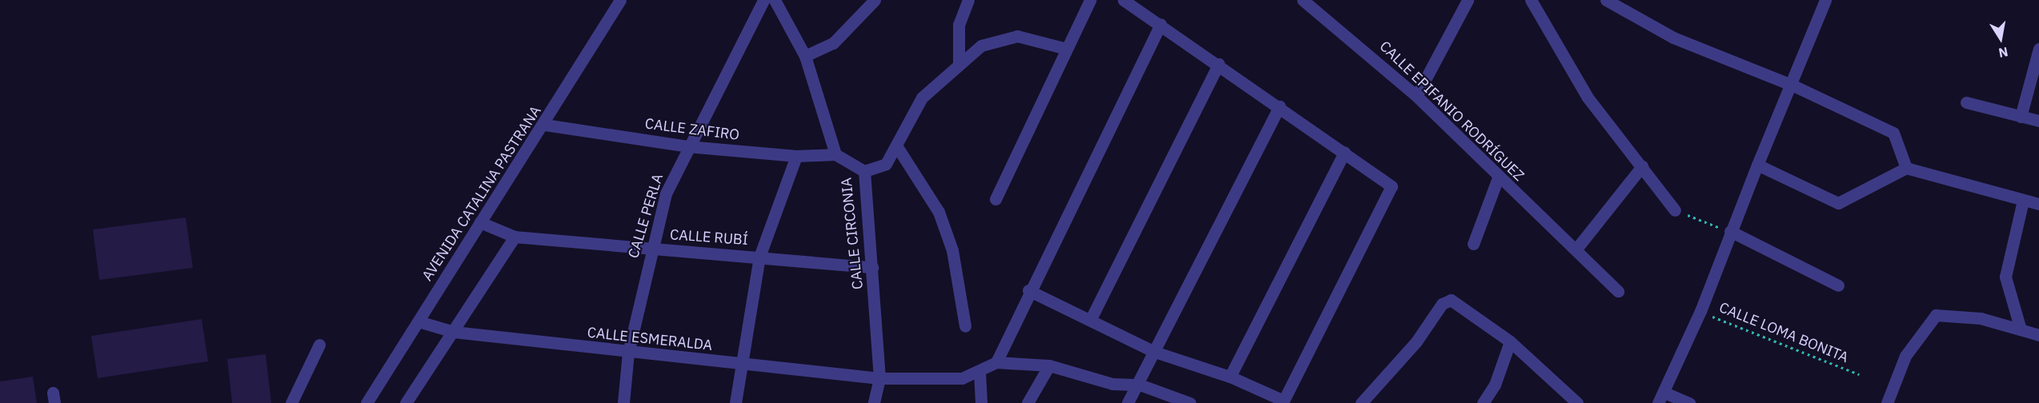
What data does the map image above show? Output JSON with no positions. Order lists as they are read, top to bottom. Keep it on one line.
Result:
{"streets":{"street":["CALLE EPIFANIO RODRÍGUEZ","CALLE ZAFIRO","AVENIDA CATALINA PASTRANA","CALLE PERLA","CALLE CIRCONIA","CALLE RUBÍ","CALLE ESMERALDA"],"path":["CALLE LOMA BONITA"]},"crossings":[["CALLE ZAFIRO","AVENIDA CATALINA PASTRANA"],["CALLE ZAFIRO","CALLE PERLA"],["CALLE ZAFIRO","CALLE CIRCONIA"],["AVENIDA CATALINA PASTRANA","CALLE RUBÍ"],["AVENIDA CATALINA PASTRANA","CALLE ESMERALDA"],["CALLE PERLA","CALLE RUBÍ"],["CALLE PERLA","CALLE ESMERALDA"],["CALLE CIRCONIA","CALLE RUBÍ"],["CALLE CIRCONIA","CALLE ESMERALDA"]],"north":"bottom"}
